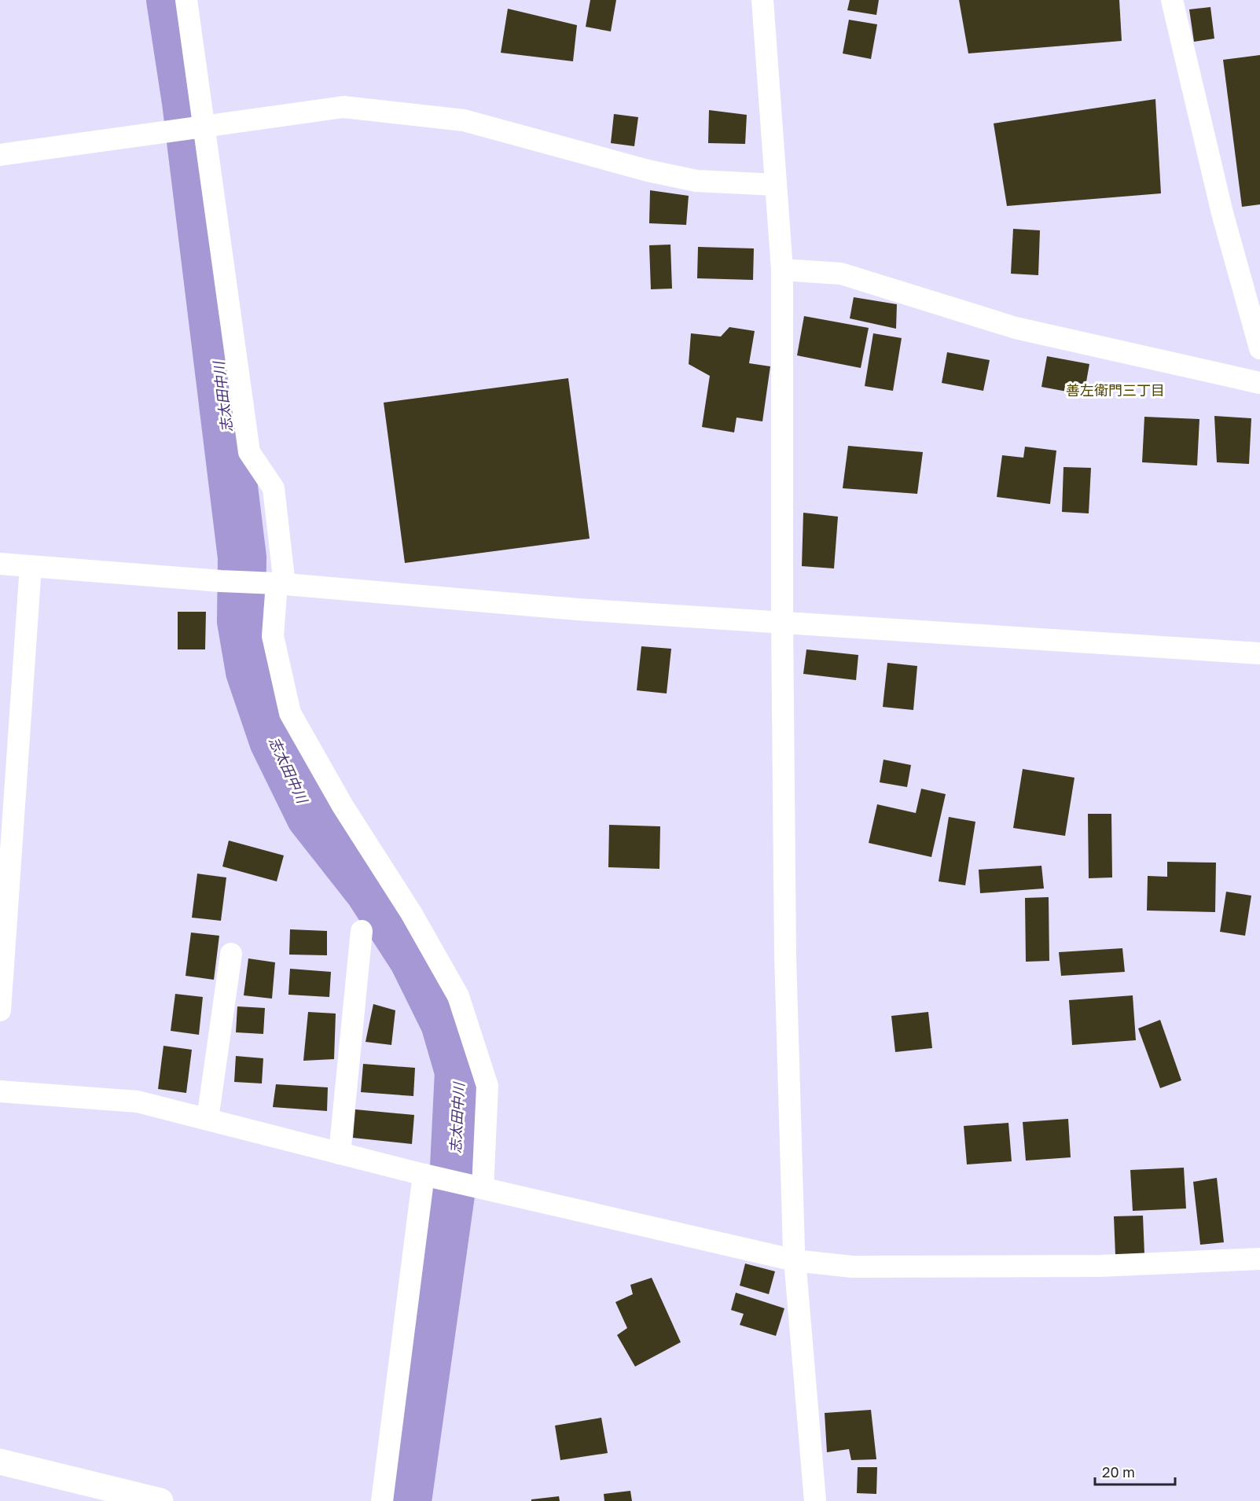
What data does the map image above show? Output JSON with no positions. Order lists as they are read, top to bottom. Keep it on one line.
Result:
{"districts":["善左衛門三丁目"],"water":["志太田中川"],"scale_bar":"20 m"}
